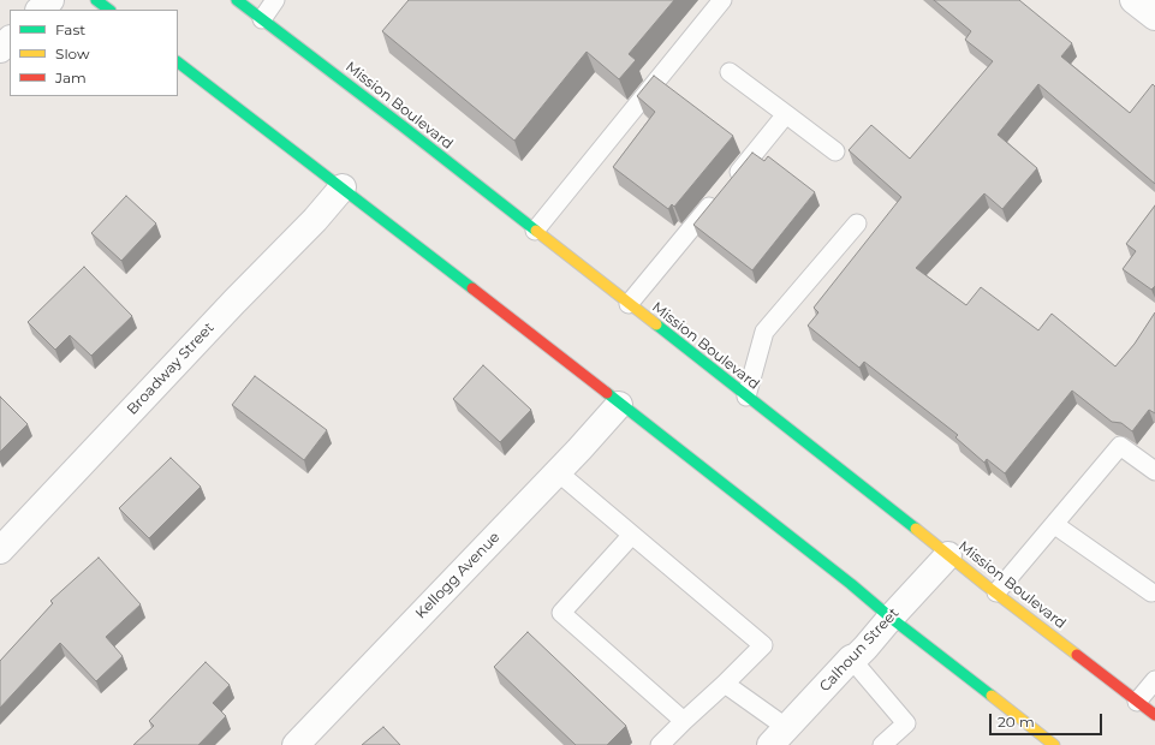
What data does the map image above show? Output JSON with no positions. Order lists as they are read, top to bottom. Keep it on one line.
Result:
{"streets":{"main road":["Mission Boulevard"],"street":["Broadway Street","Kellogg Avenue","Calhoun Street"]},"crossings":[["Mission Boulevard","Calhoun Street"]],"legend":["Fast","Slow","Jam"],"scale_bar":"20 m"}
